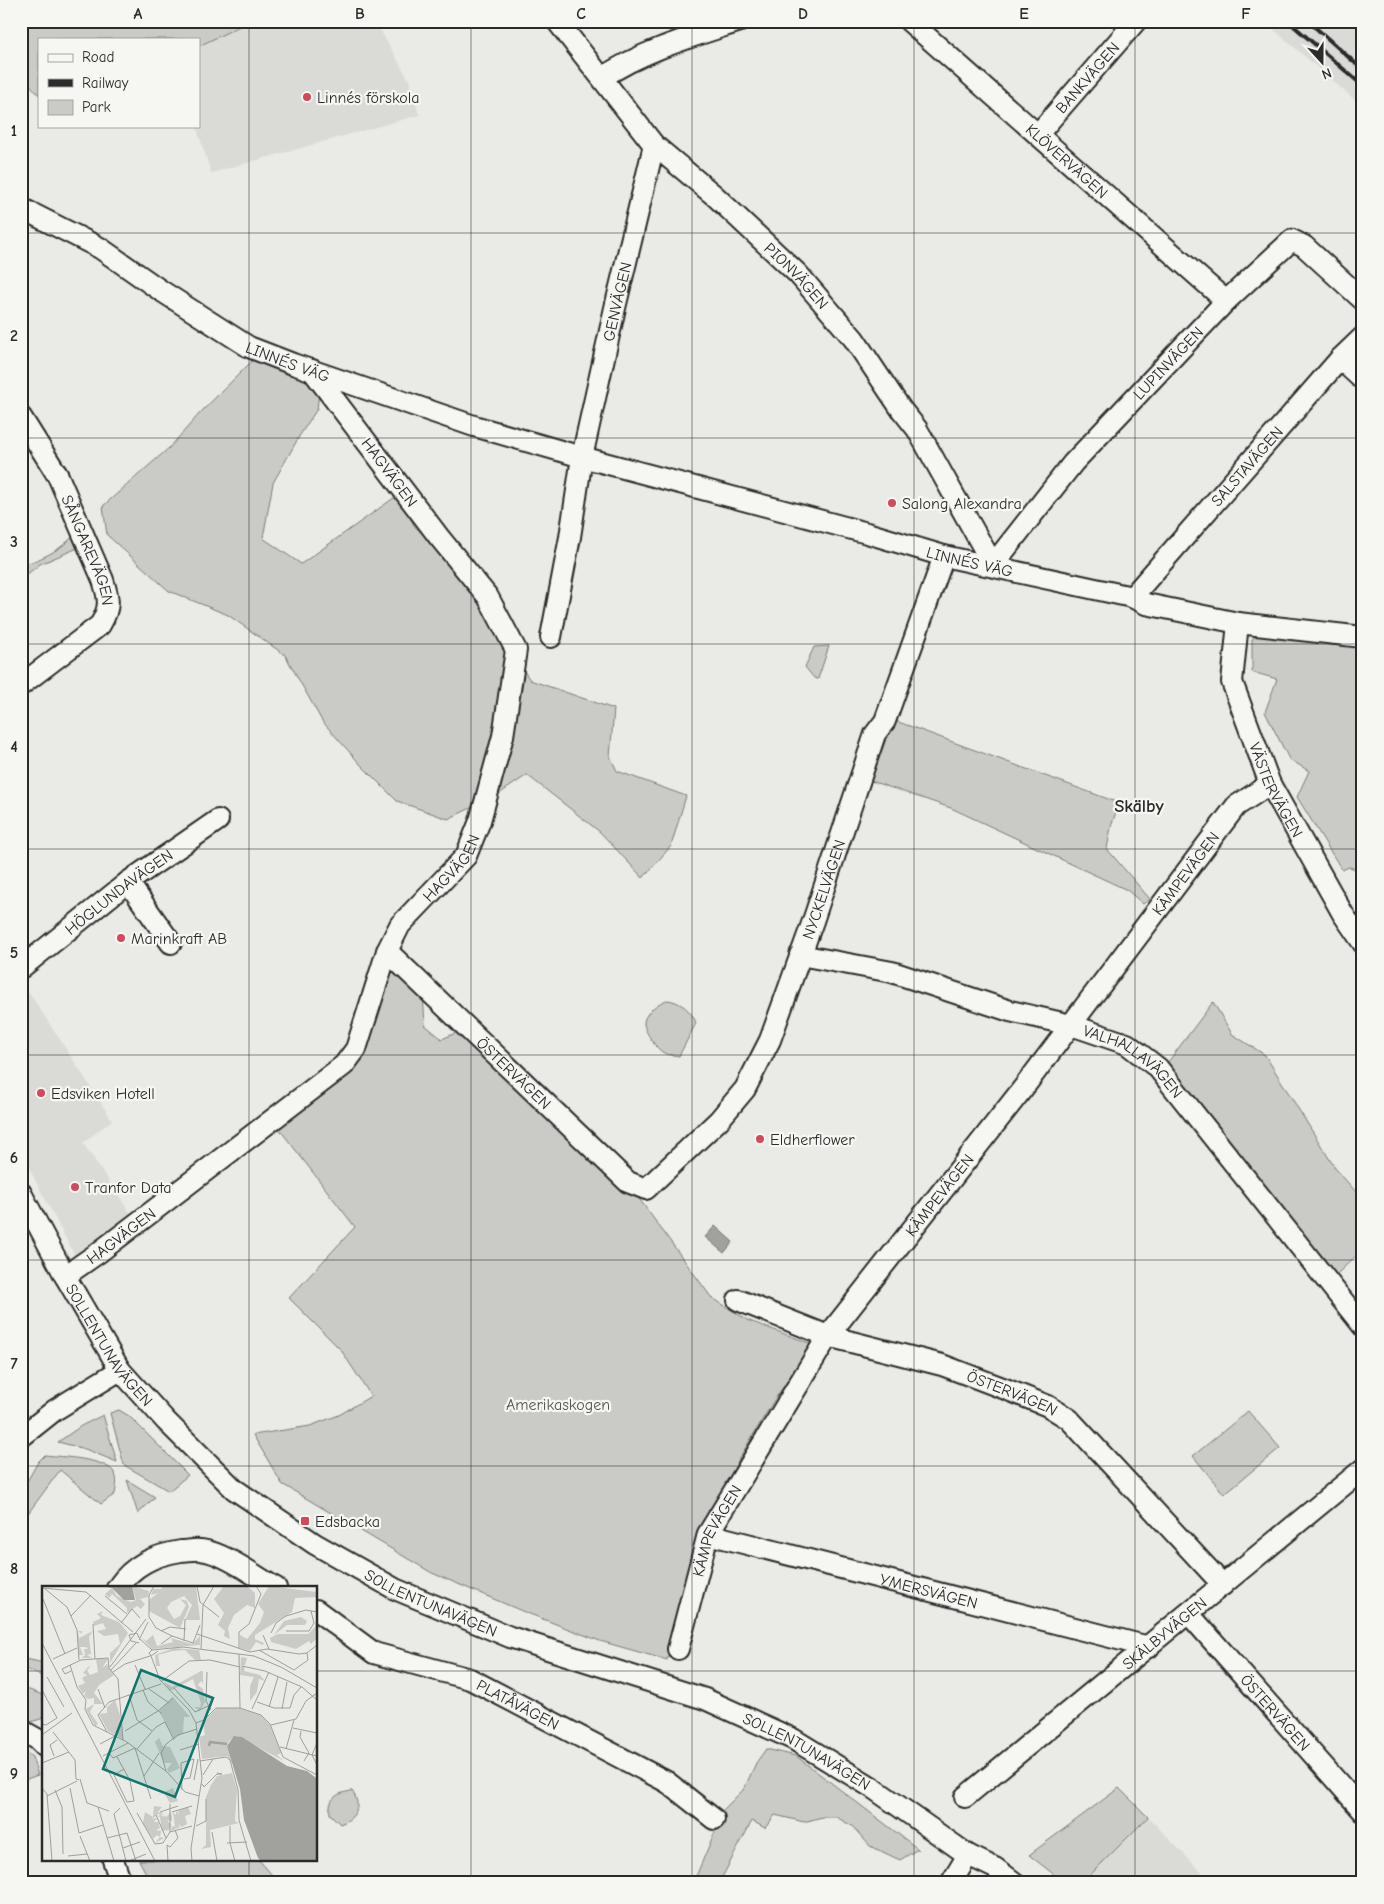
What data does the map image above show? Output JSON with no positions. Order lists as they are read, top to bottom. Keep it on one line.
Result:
{"streets":{"street":["BANKVÄGEN","KLÖVERVÄGEN","PIONVÄGEN","GENVÄGEN","LINNÉS VÄG","LUPINVÄGEN","SALSTAVÄGEN","HAGVÄGEN","SÅNGAREVÄGEN","VÄSTERVÄGEN","KÄMPEVÄGEN","NYCKELVÄGEN","HÖGLUNDAVÄGEN","VALHALLAVÄGEN","ÖSTERVÄGEN","SOLLENTUNAVÄGEN","YMERSVÄGEN","SKÄLBYVÄGEN","PLATÅVÄGEN"]},"crossings":[["BANKVÄGEN","KLÖVERVÄGEN"],["KLÖVERVÄGEN","LUPINVÄGEN"],["PIONVÄGEN","GENVÄGEN"],["PIONVÄGEN","LINNÉS VÄG"],["PIONVÄGEN","LUPINVÄGEN"],["GENVÄGEN","LINNÉS VÄG"],["LINNÉS VÄG","LUPINVÄGEN"],["LINNÉS VÄG","SALSTAVÄGEN"],["LINNÉS VÄG","HAGVÄGEN"],["LINNÉS VÄG","VÄSTERVÄGEN"],["LINNÉS VÄG","NYCKELVÄGEN"],["HAGVÄGEN","ÖSTERVÄGEN"],["HAGVÄGEN","SOLLENTUNAVÄGEN"],["VÄSTERVÄGEN","KÄMPEVÄGEN"],["KÄMPEVÄGEN","VALHALLAVÄGEN"],["KÄMPEVÄGEN","ÖSTERVÄGEN"],["KÄMPEVÄGEN","YMERSVÄGEN"],["NYCKELVÄGEN","VALHALLAVÄGEN"],["NYCKELVÄGEN","ÖSTERVÄGEN"],["ÖSTERVÄGEN","SKÄLBYVÄGEN"],["YMERSVÄGEN","SKÄLBYVÄGEN"]],"districts":["Skälby"],"parks":["Amerikaskogen"],"places":{"other":["Linnés förskola","Salong Alexandra","Marinkraft AB","Edsviken Hotell","Eldherflower","Tranfor Data"],"transit":["Edsbacka"]},"legend":["Road","Railway","Park"],"north":"bottom","grid":{"columns":["A","B","C","D","E","F"],"rows":["1","2","3","4","5","6","7","8","9"]}}
